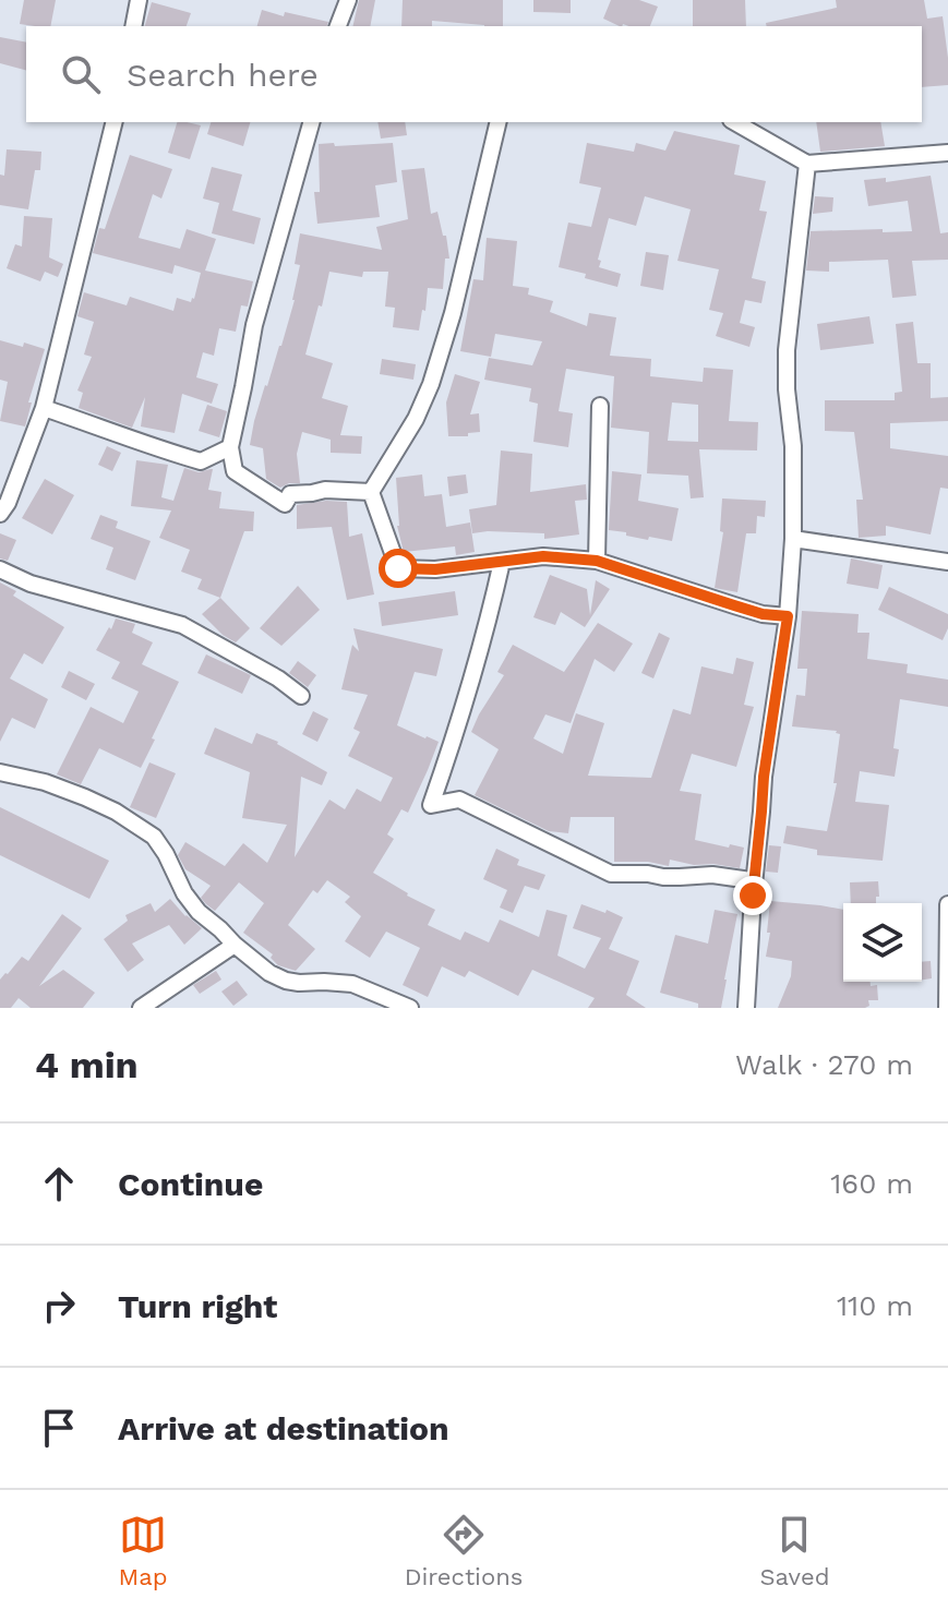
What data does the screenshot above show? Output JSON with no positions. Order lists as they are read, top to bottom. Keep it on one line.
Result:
{"page":{"search":"Search here","heading":["4 min","Walk · 270 m"],"list":[["Continue","160 m"],["Turn right","110 m"],"Arrive at destination"],"nav":["Map","Directions","Saved"]}}
